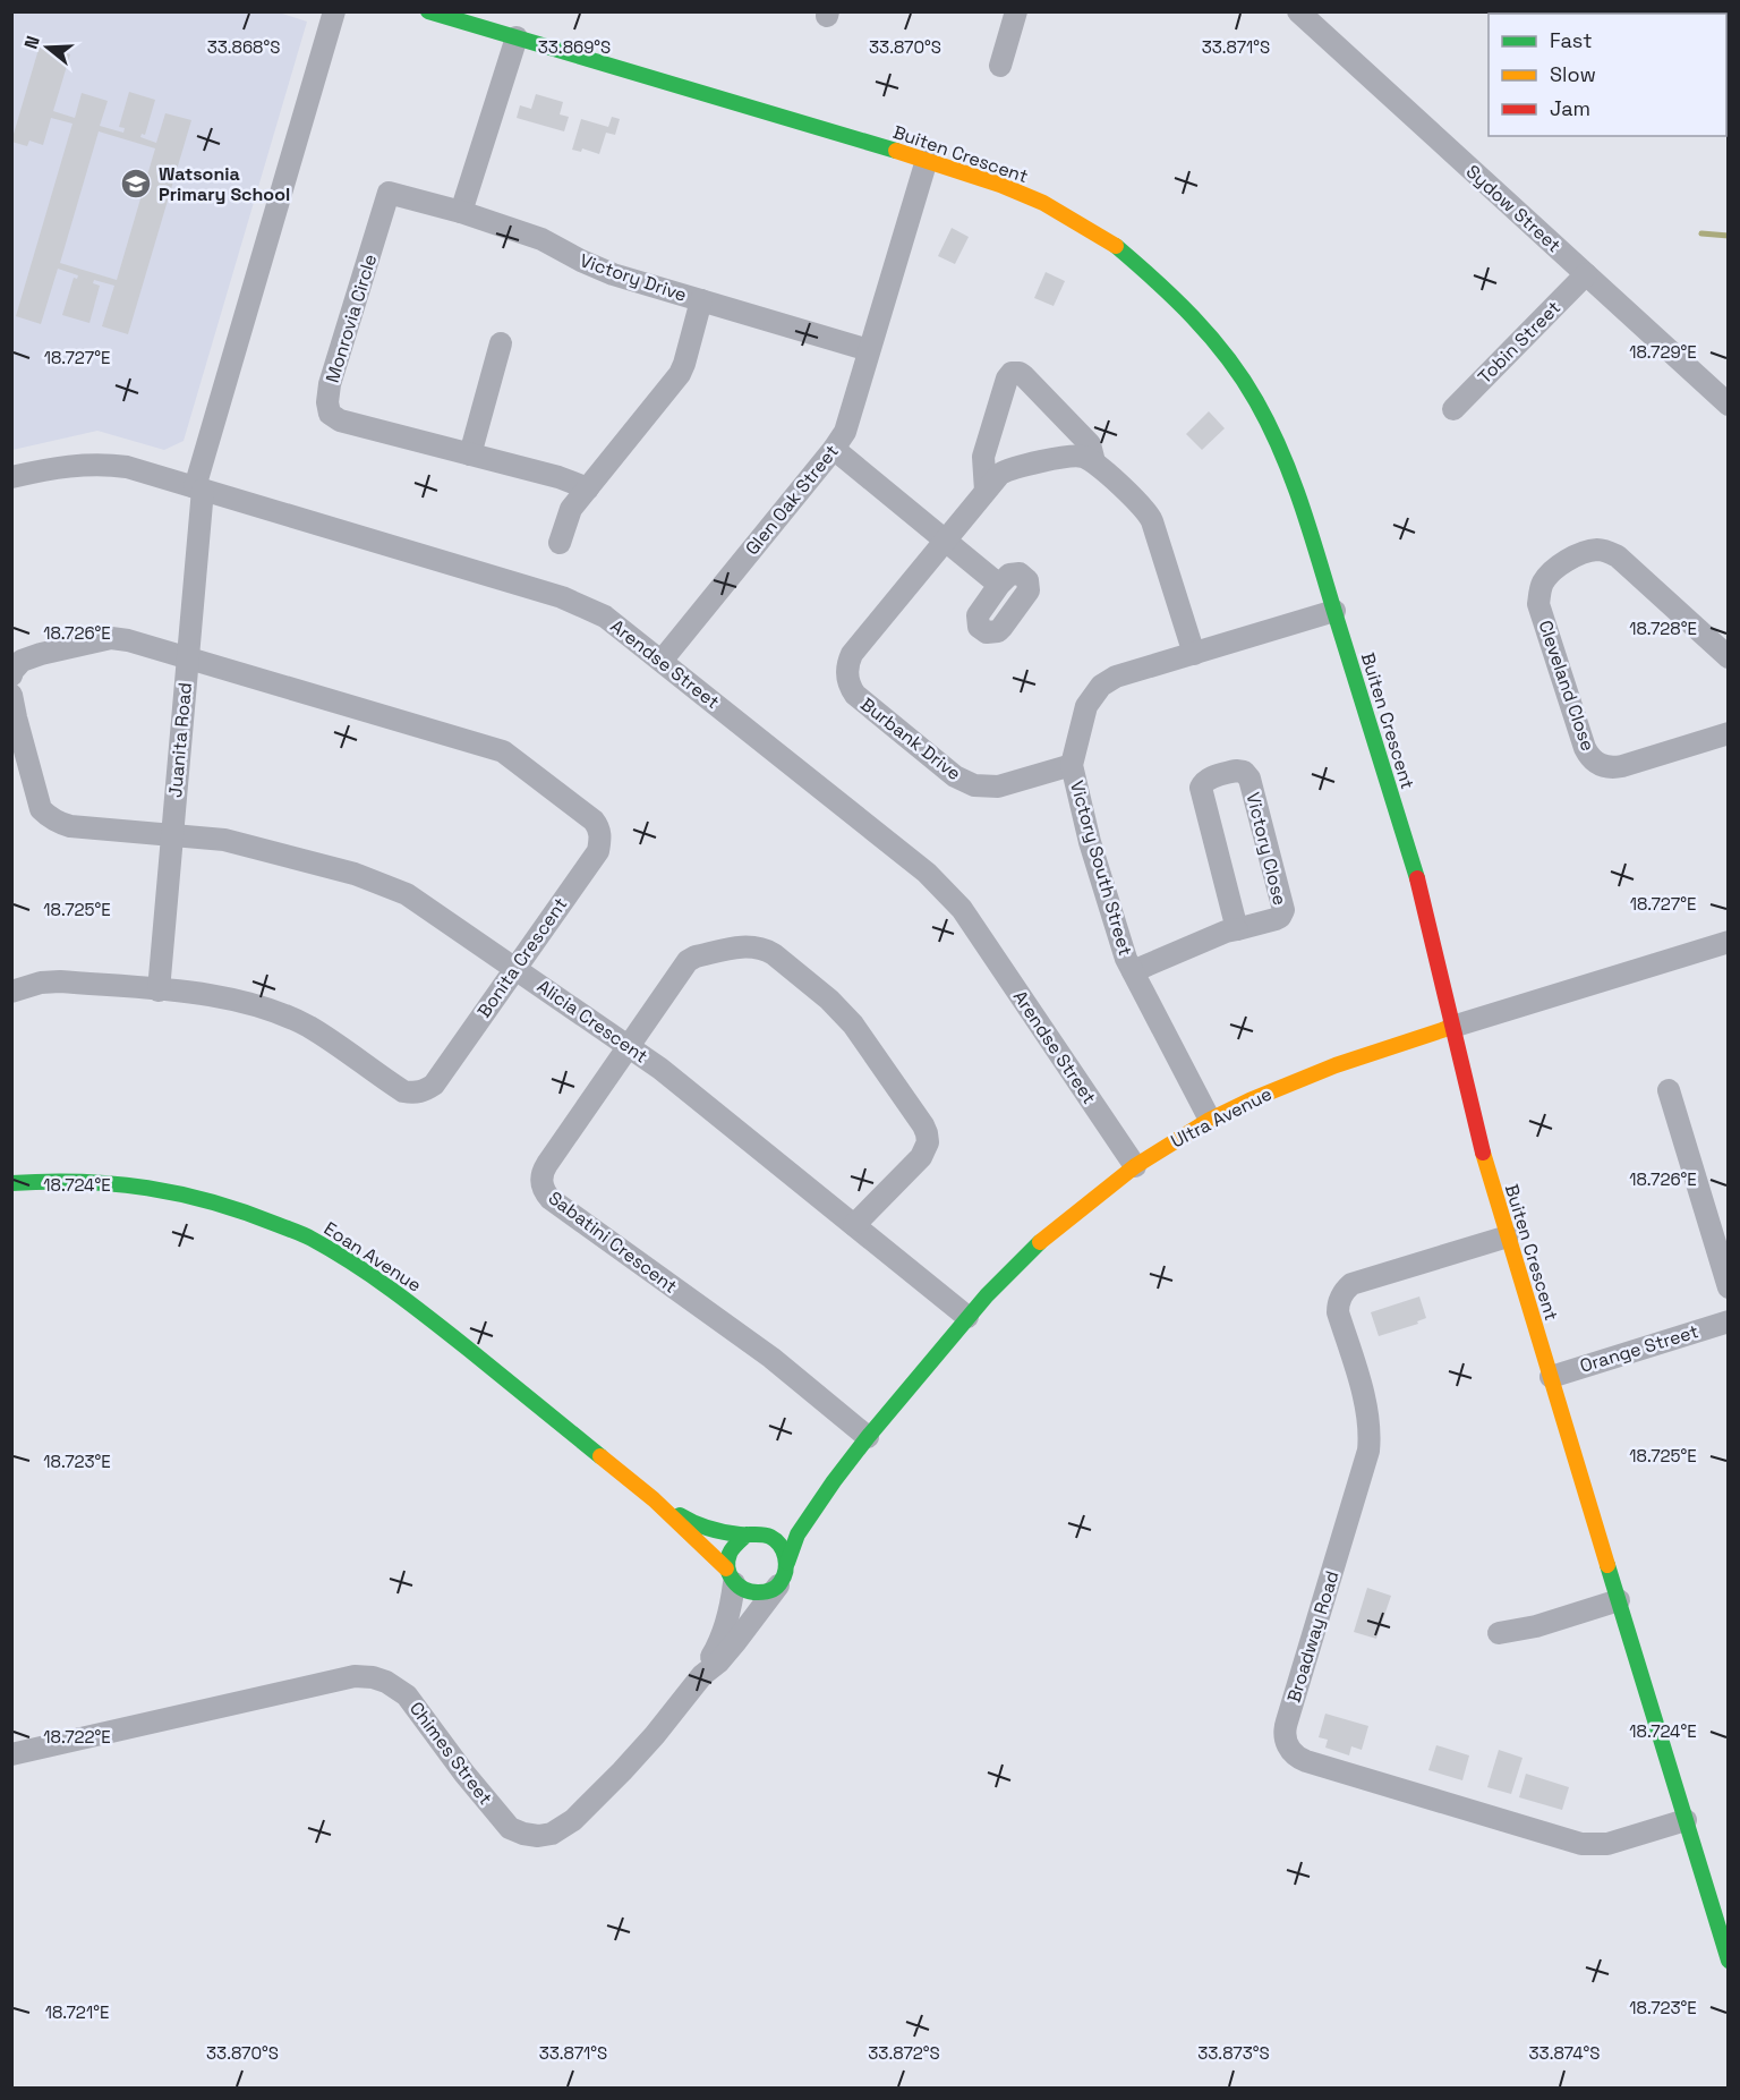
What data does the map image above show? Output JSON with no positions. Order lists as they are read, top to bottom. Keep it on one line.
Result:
{"streets":{"street":["Buiten Crescent","Sydow Street","Victory Drive","Monrovia Circle","Tobin Street","Glen Oak Street","Arendse Street","Cleveland Close","Burbank Drive","Juanita Road","Victory Close","Victory South Street","Bonita Crescent","Alicia Crescent","Ultra Avenue","Sabatini Crescent","Eoan Avenue","Orange Street","Broadway Road","Chimes Street"]},"crossings":[["Buiten Crescent","Glen Oak Street"],["Buiten Crescent","Victory South Street"],["Buiten Crescent","Ultra Avenue"],["Buiten Crescent","Orange Street"],["Buiten Crescent","Broadway Road"],["Sydow Street","Tobin Street"],["Victory Drive","Monrovia Circle"],["Victory Drive","Glen Oak Street"],["Glen Oak Street","Arendse Street"],["Arendse Street","Juanita Road"],["Arendse Street","Ultra Avenue"],["Burbank Drive","Victory South Street"],["Juanita Road","Bonita Crescent"],["Juanita Road","Alicia Crescent"],["Victory Close","Victory South Street"],["Victory South Street","Ultra Avenue"],["Bonita Crescent","Alicia Crescent"],["Alicia Crescent","Ultra Avenue"],["Alicia Crescent","Sabatini Crescent"],["Ultra Avenue","Sabatini Crescent"],["Ultra Avenue","Eoan Avenue"],["Ultra Avenue","Chimes Street"],["Eoan Avenue","Chimes Street"]],"places":{"school or university":["Watsonia Primary School"]},"legend":["Fast","Slow","Jam"],"north":"left","coordinates":["33.868°S","33.869°S","33.870°S","33.871°S","18.729°E","18.727°E","18.728°E","18.726°E","18.725°E","18.724°E","18.723°E","18.722°E","18.721°E","33.872°S","33.873°S","33.874°S"]}
